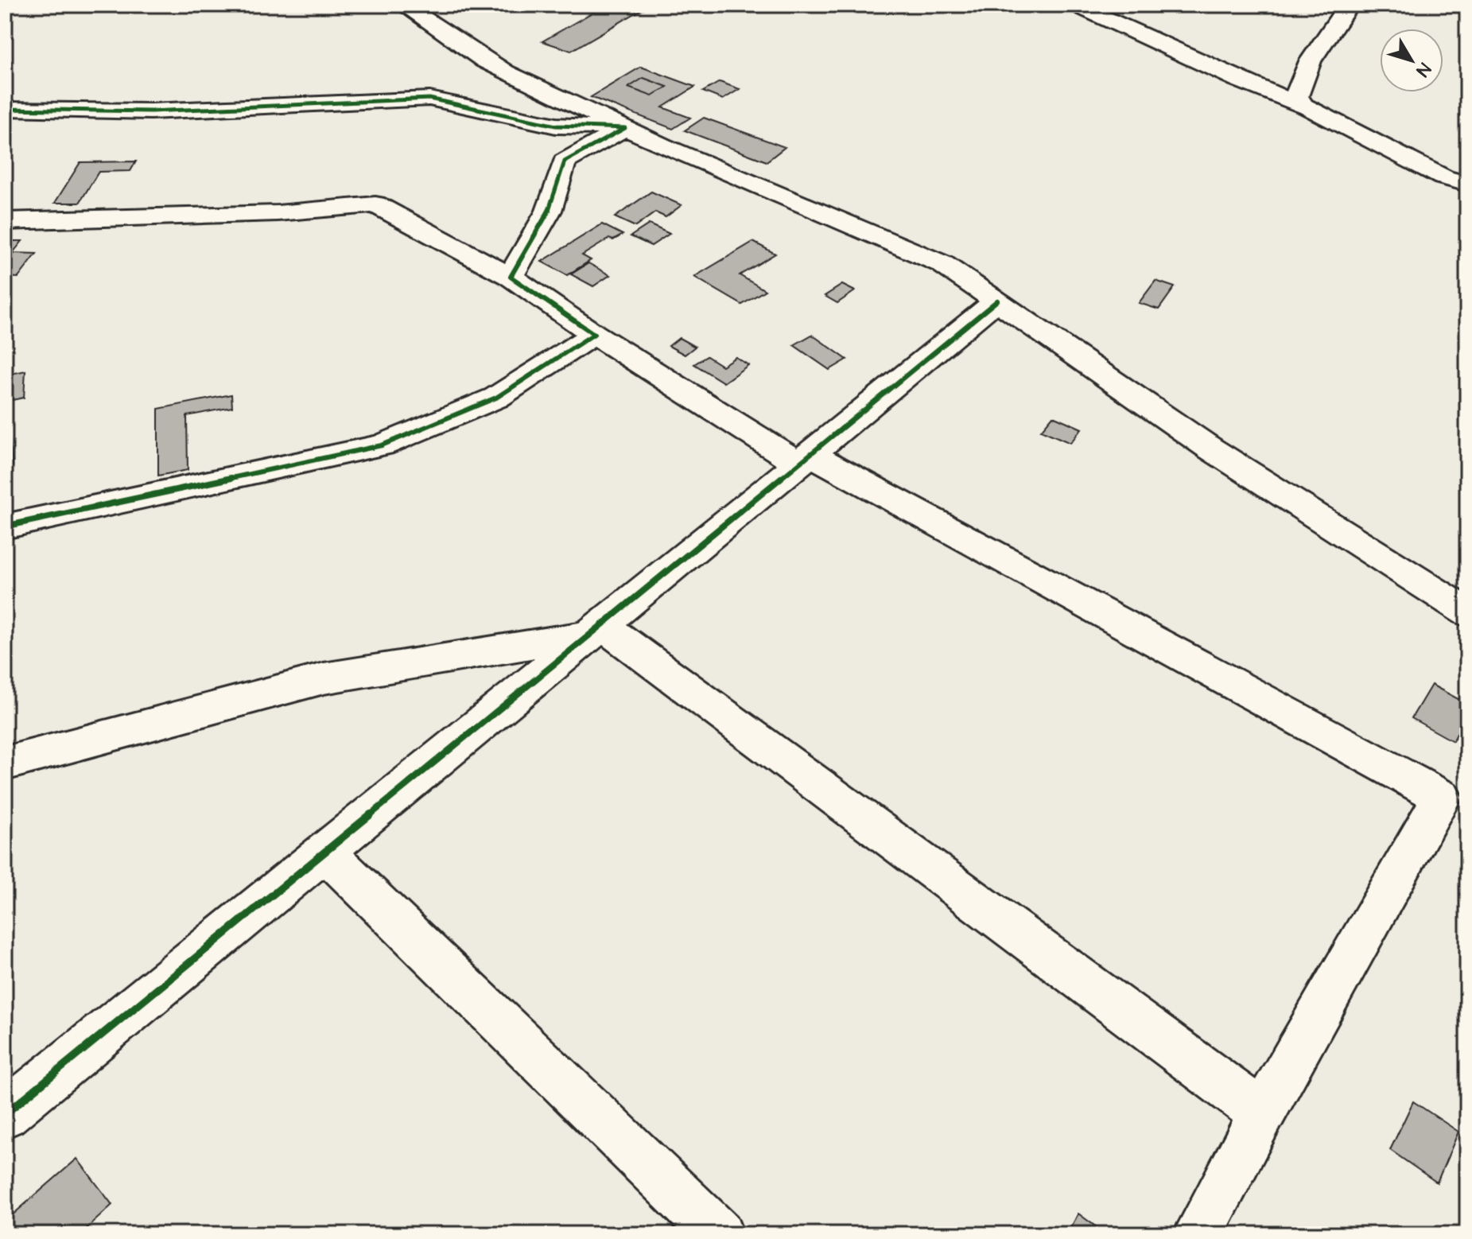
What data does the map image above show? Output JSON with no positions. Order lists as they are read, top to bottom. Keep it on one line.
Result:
{"north":"bottom right"}
